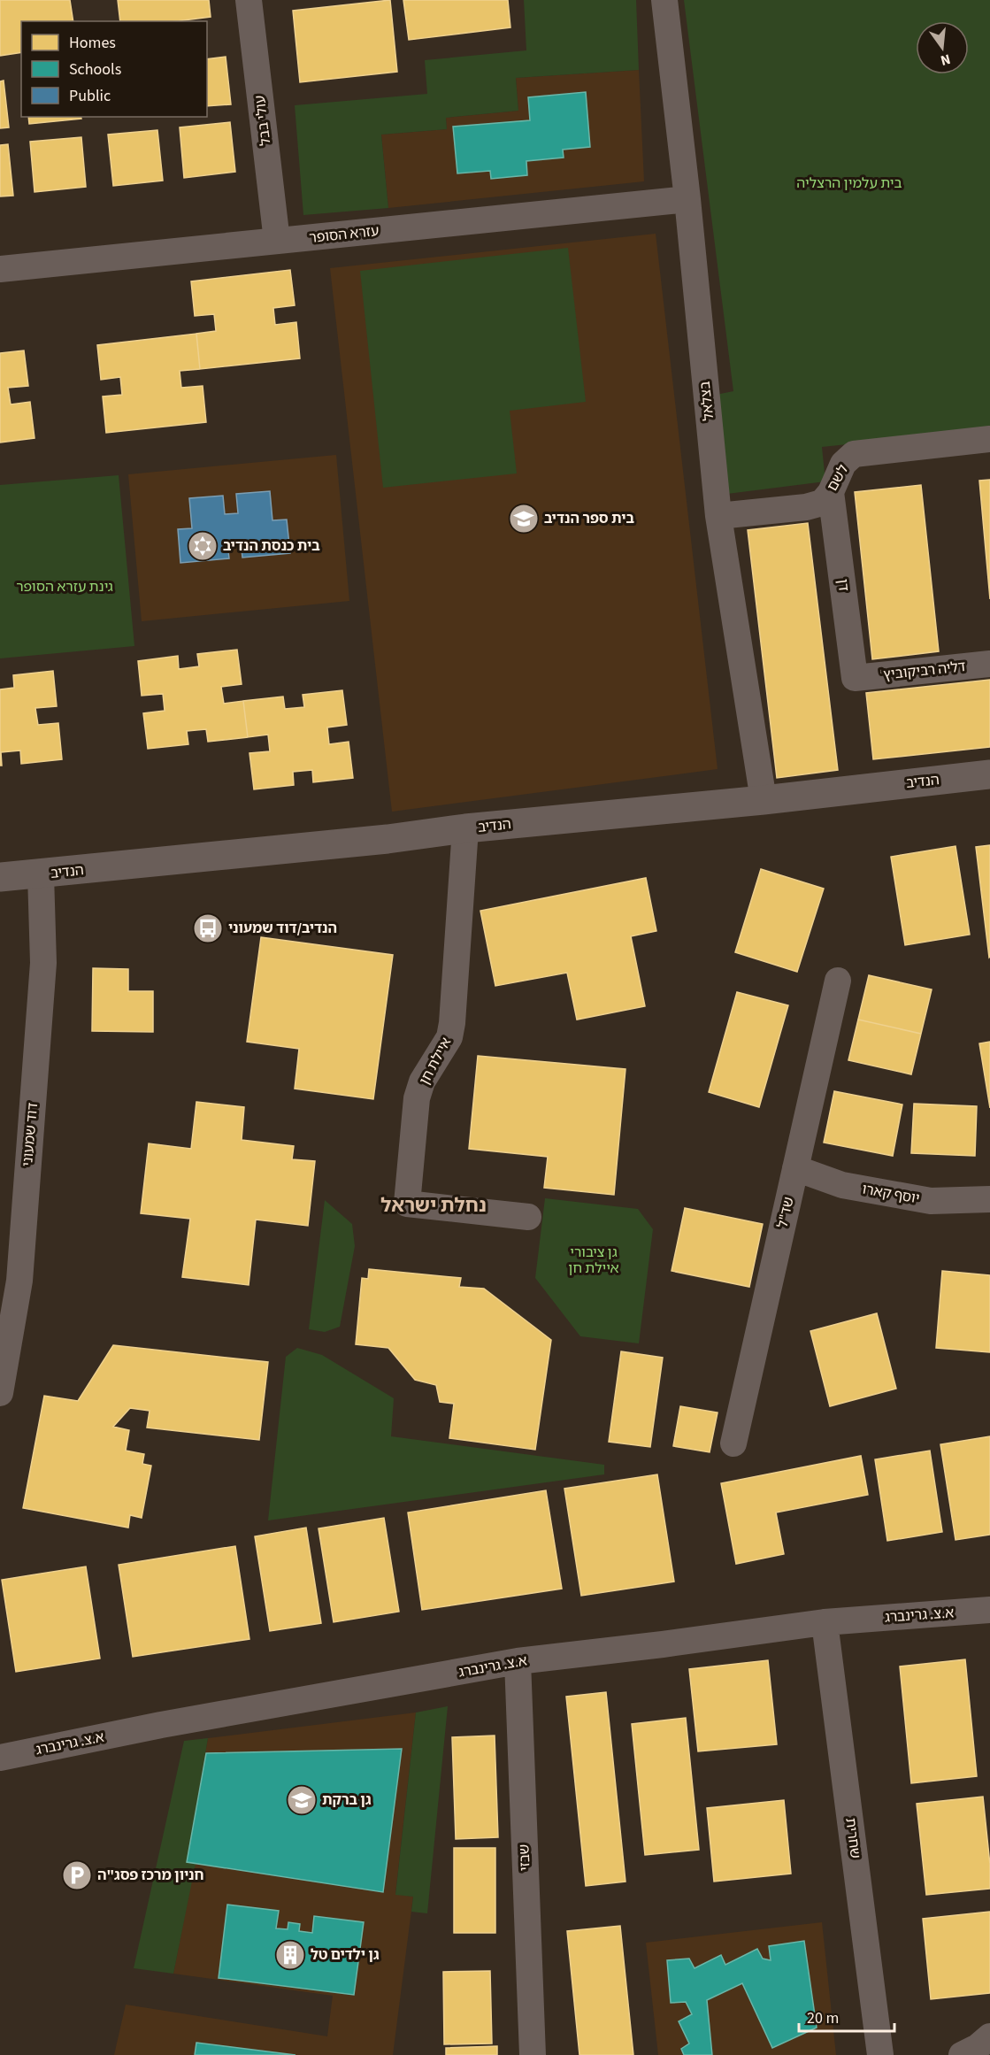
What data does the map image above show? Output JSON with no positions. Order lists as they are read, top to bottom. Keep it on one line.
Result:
{"streets":{"street":["עולי בבל","עזרא הסופר","בצלאל","לשם","דן","'דליה רביקוביץ","הנדיב","איילת חן","דוד שמעוני","יוסף קארו","שד\"ל","א.צ. גרינברג","שחרית","שבזי"]},"crossings":[["עולי בבל","עזרא הסופר"],["עזרא הסופר","בצלאל"],["בצלאל","לשם"],["בצלאל","הנדיב"],["לשם","דן"],["דן","'דליה רביקוביץ"],["הנדיב","איילת חן"],["הנדיב","דוד שמעוני"],["יוסף קארו","שד\"ל"],["א.צ. גרינברג","שחרית"],["א.צ. גרינברג","שבזי"]],"districts":["נחלת ישראל"],"parks":["בית עלמין הרצליה","גינת עזרא הסופר","גן ציבורי איילת חן"],"places":{"school or university":["בית ספר הנדיב","גן ברקת"],"synagogue":["בית כנסת הנדיב"],"bus stop":["הנדיב/דוד שמעוני"],"parking":["חניון מרכז פסג\"ה"],"building":["גן ילדים טל"]},"legend":["Homes","Schools","Public"],"scale_bar":"20 m","north":"bottom"}
